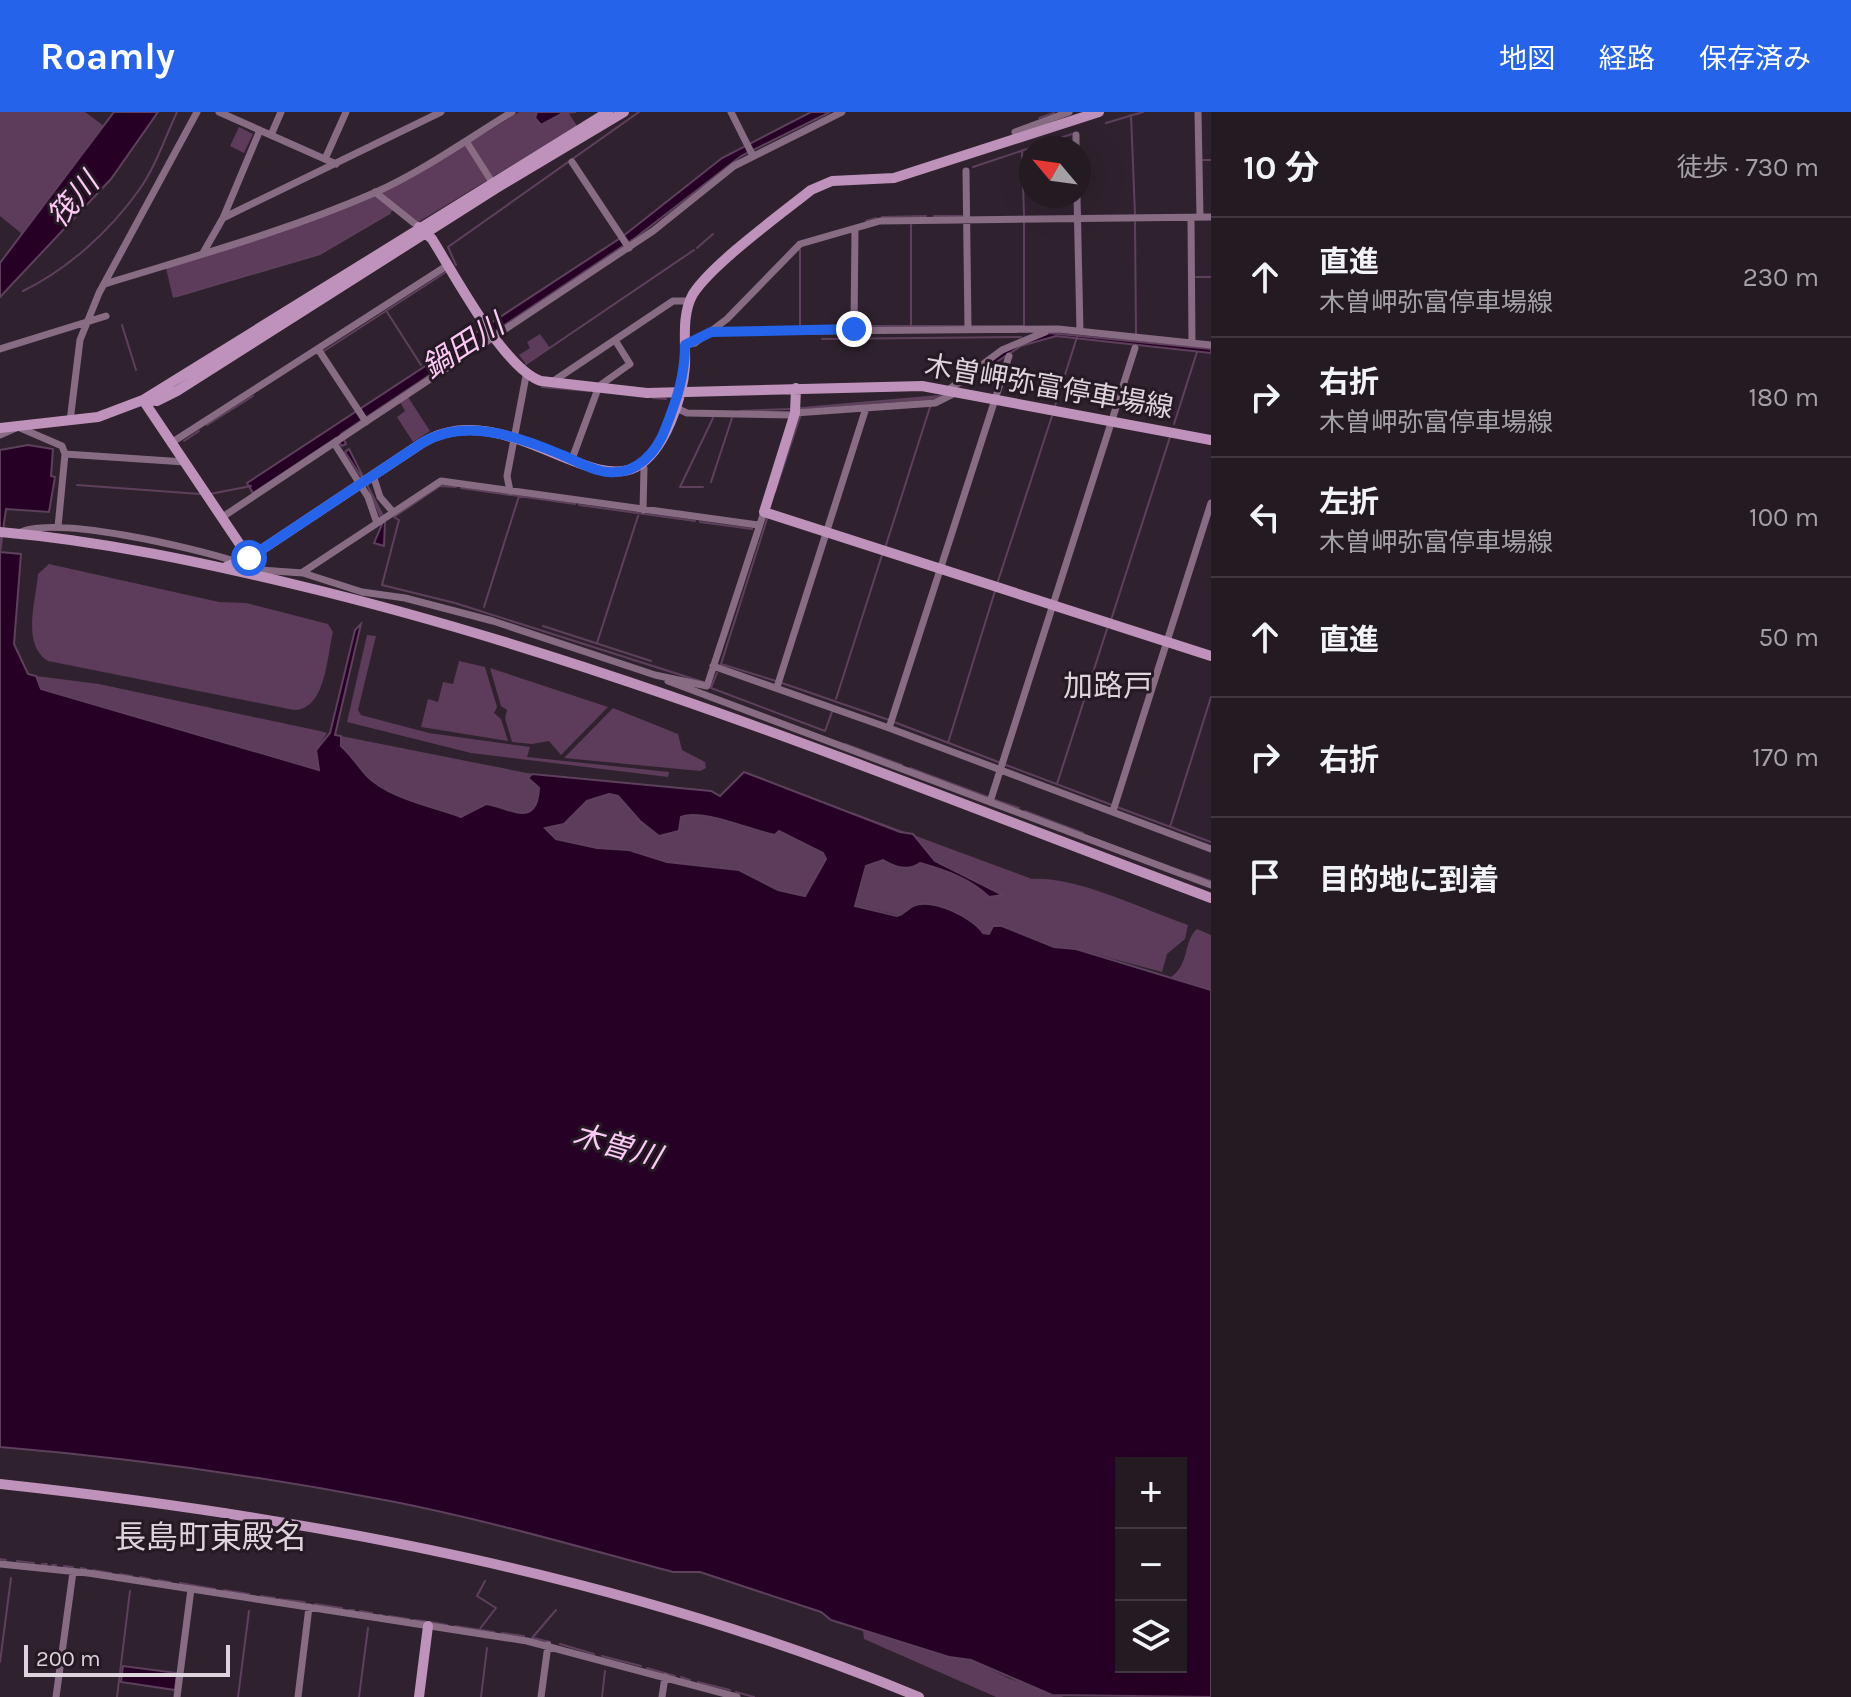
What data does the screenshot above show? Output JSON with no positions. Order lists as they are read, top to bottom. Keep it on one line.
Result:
{"streets":{"street":["木曽岬弥富停車場線"]},"districts":["加路戸","長島町東殿名"],"water":["筏川","鍋田川","木曽川"],"scale_bar":"200 m","north":"top left","page":{"header":"Roamly","nav":["地図","経路","保存済み"],"heading":["10 分","徒歩 · 730 m"],"list":[["直進","木曽岬弥富停車場線","230 m"],["右折","木曽岬弥富停車場線","180 m"],["左折","木曽岬弥富停車場線","100 m"],["直進","50 m"],["右折","170 m"],"目的地に到着"],"map_buttons":["+","−"],"scale":"200 m"}}
